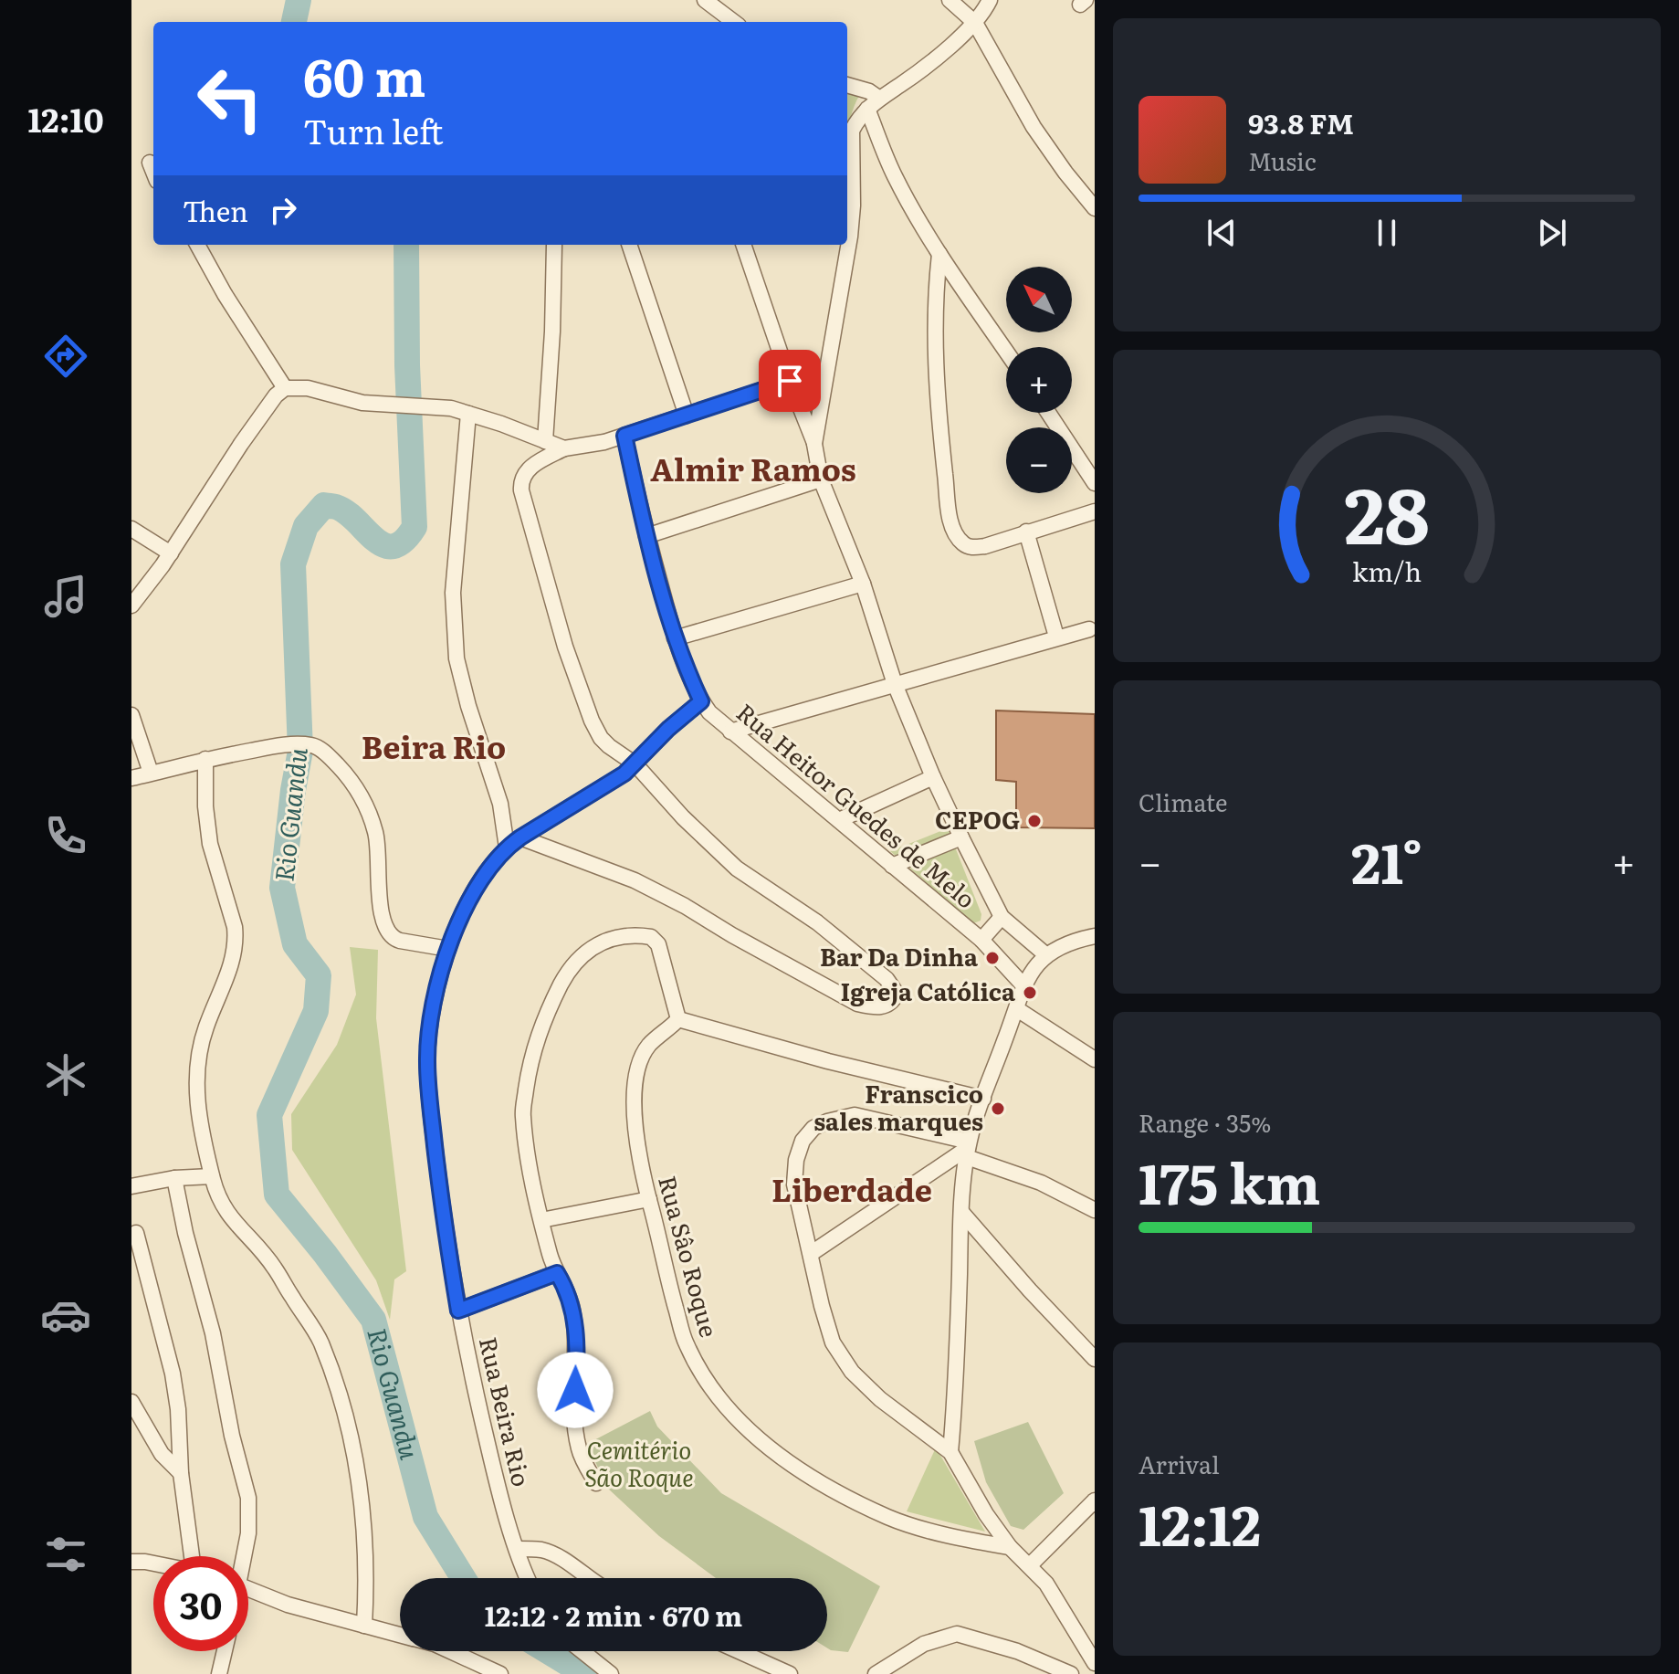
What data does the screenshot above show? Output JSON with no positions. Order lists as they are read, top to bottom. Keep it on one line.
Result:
{"streets":{"street":["Rua Heitor Guedes de Melo","Rua Sâo Roque","Rua Beira Rio"]},"crossings":[["Rua Heitor Guedes de Melo","Rua Beira Rio"]],"districts":["Almir Ramos","Beira Rio","Liberdade"],"water":["Rio Guandu"],"parks":["Cemitério São Roque"],"places":["CEPOG","Bar Da Dinha","Igreja Católica","Franscico sales marques"],"north":"top left","page":{"tabs":"12:10","turn":["60 m","Turn left"],"song":["93.8 FM","Music"],"then":"Then","map_buttons":["+","−"],"tile":["Climate",["Range · 35%","175 km"],["Arrival","12:12"]],"heat":["−","21°","+"],"limit":"30","trip":"12:12 · 2 min · 670 m","gauge":["28","km/h"]}}
